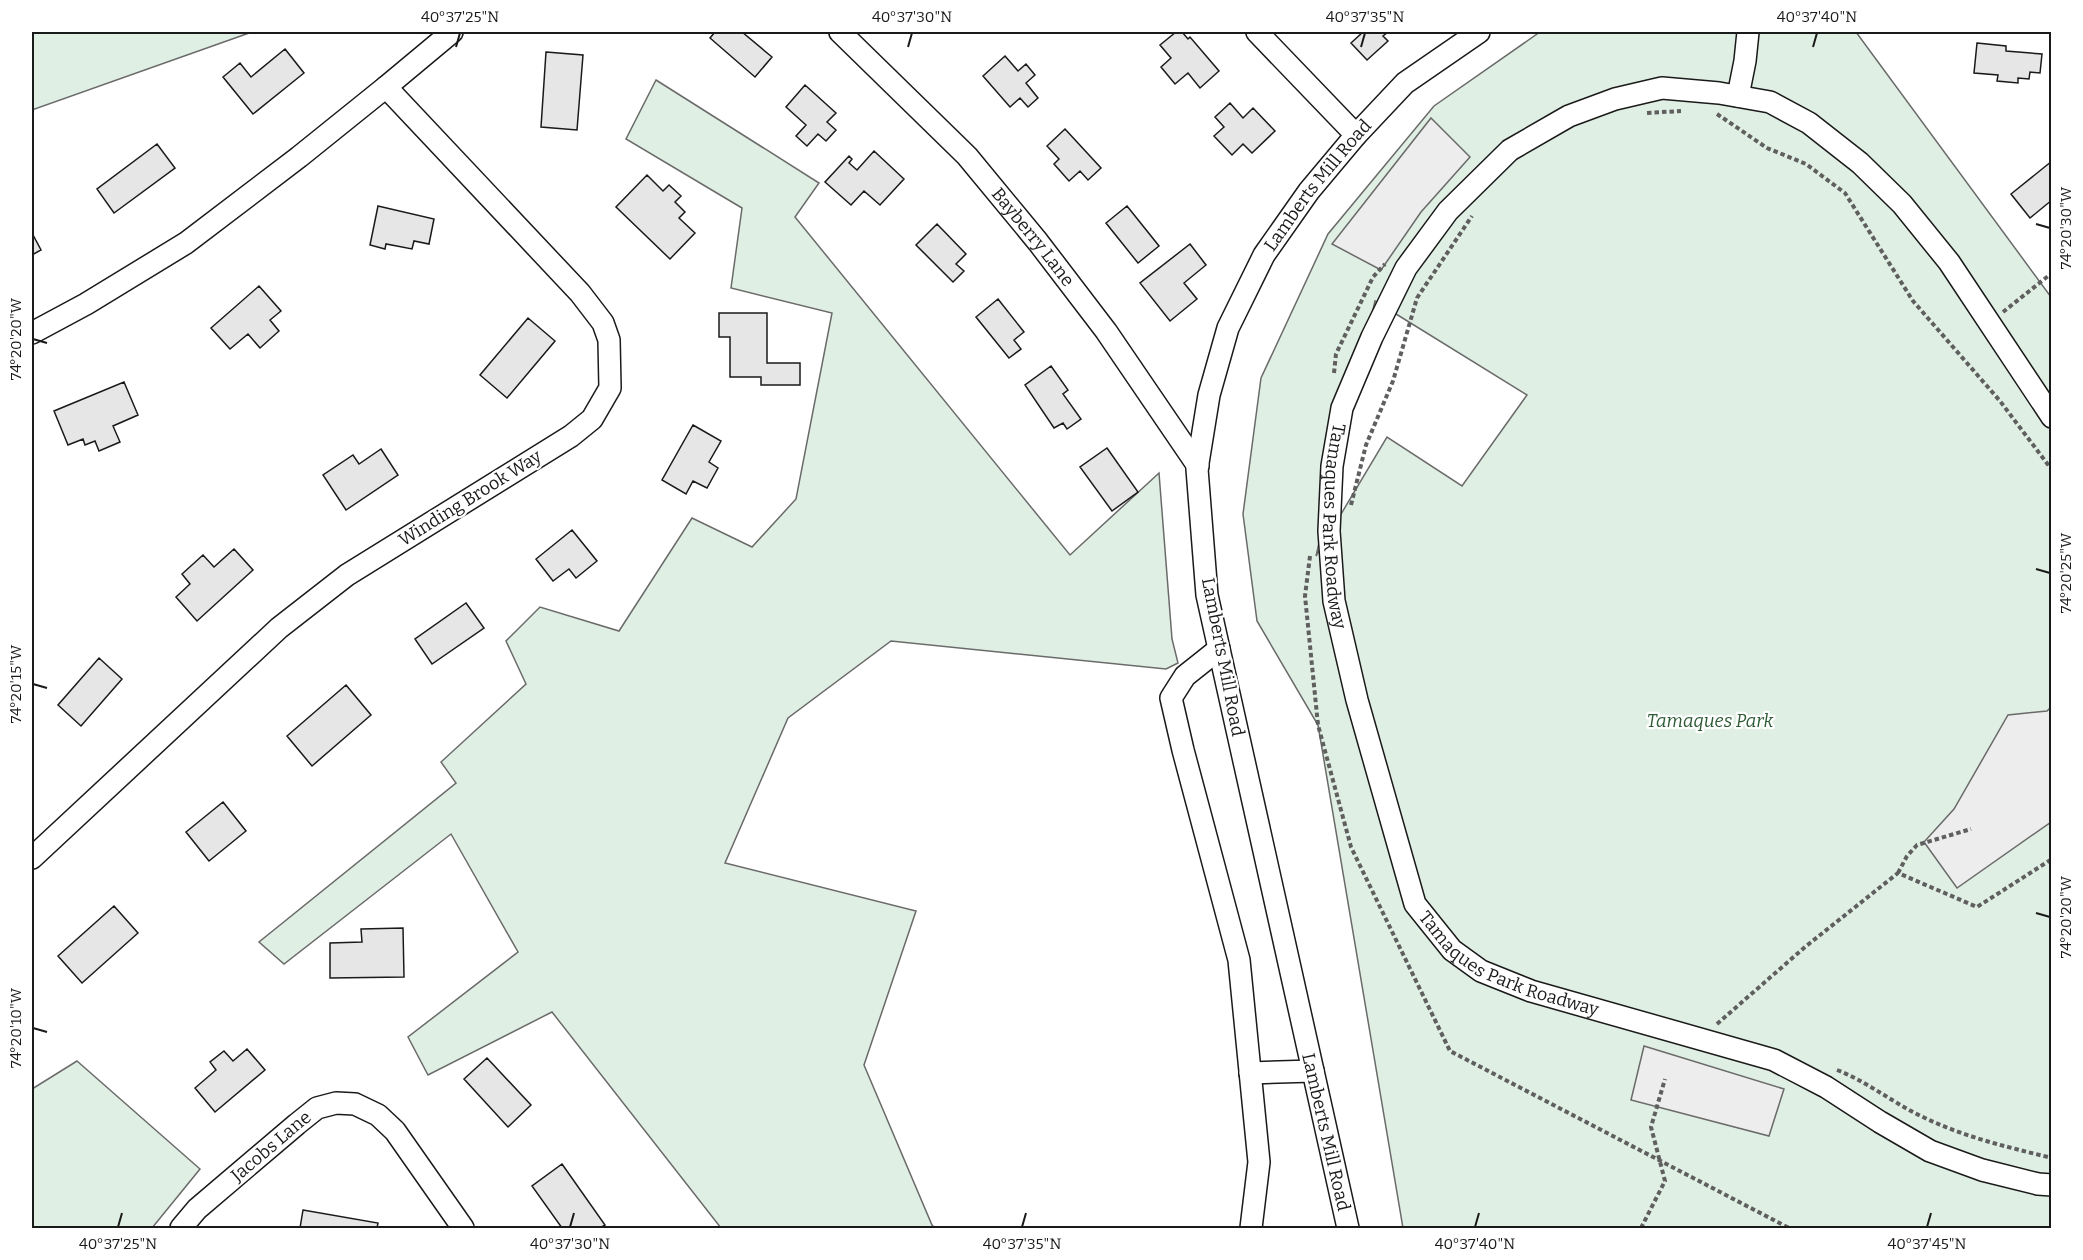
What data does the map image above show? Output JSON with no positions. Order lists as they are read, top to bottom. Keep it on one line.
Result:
{"streets":{"street":["Lamberts Mill Road","Bayberry Lane","Winding Brook Way","Tamaques Park Roadway","Jacobs Lane"]},"crossings":[["Lamberts Mill Road","Bayberry Lane"]],"parks":["Tamaques Park"],"coordinates":["40°37'25\"N","40°37'30\"N","40°37'35\"N","40°37'40\"N","74°20'30\"W","74°20'20\"W","74°20'25\"W","74°20'15\"W","74°20'10\"W","40°37'45\"N"]}
